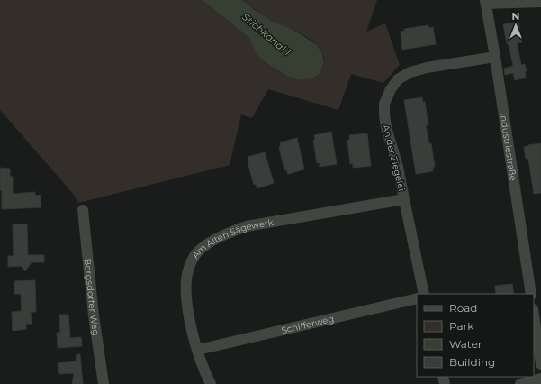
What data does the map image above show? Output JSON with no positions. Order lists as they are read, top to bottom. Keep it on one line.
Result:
{"streets":{"street":["Industriestraße","An der Ziegelei","Am Alten Sägewerk","Borgsdorfer Weg","Schifferweg"]},"crossings":[["Industriestraße","An der Ziegelei"],["An der Ziegelei","Am Alten Sägewerk"],["Am Alten Sägewerk","Schifferweg"]],"water":["Stichkanal 1"],"legend":["Road","Park","Water","Building"],"north":"top"}
